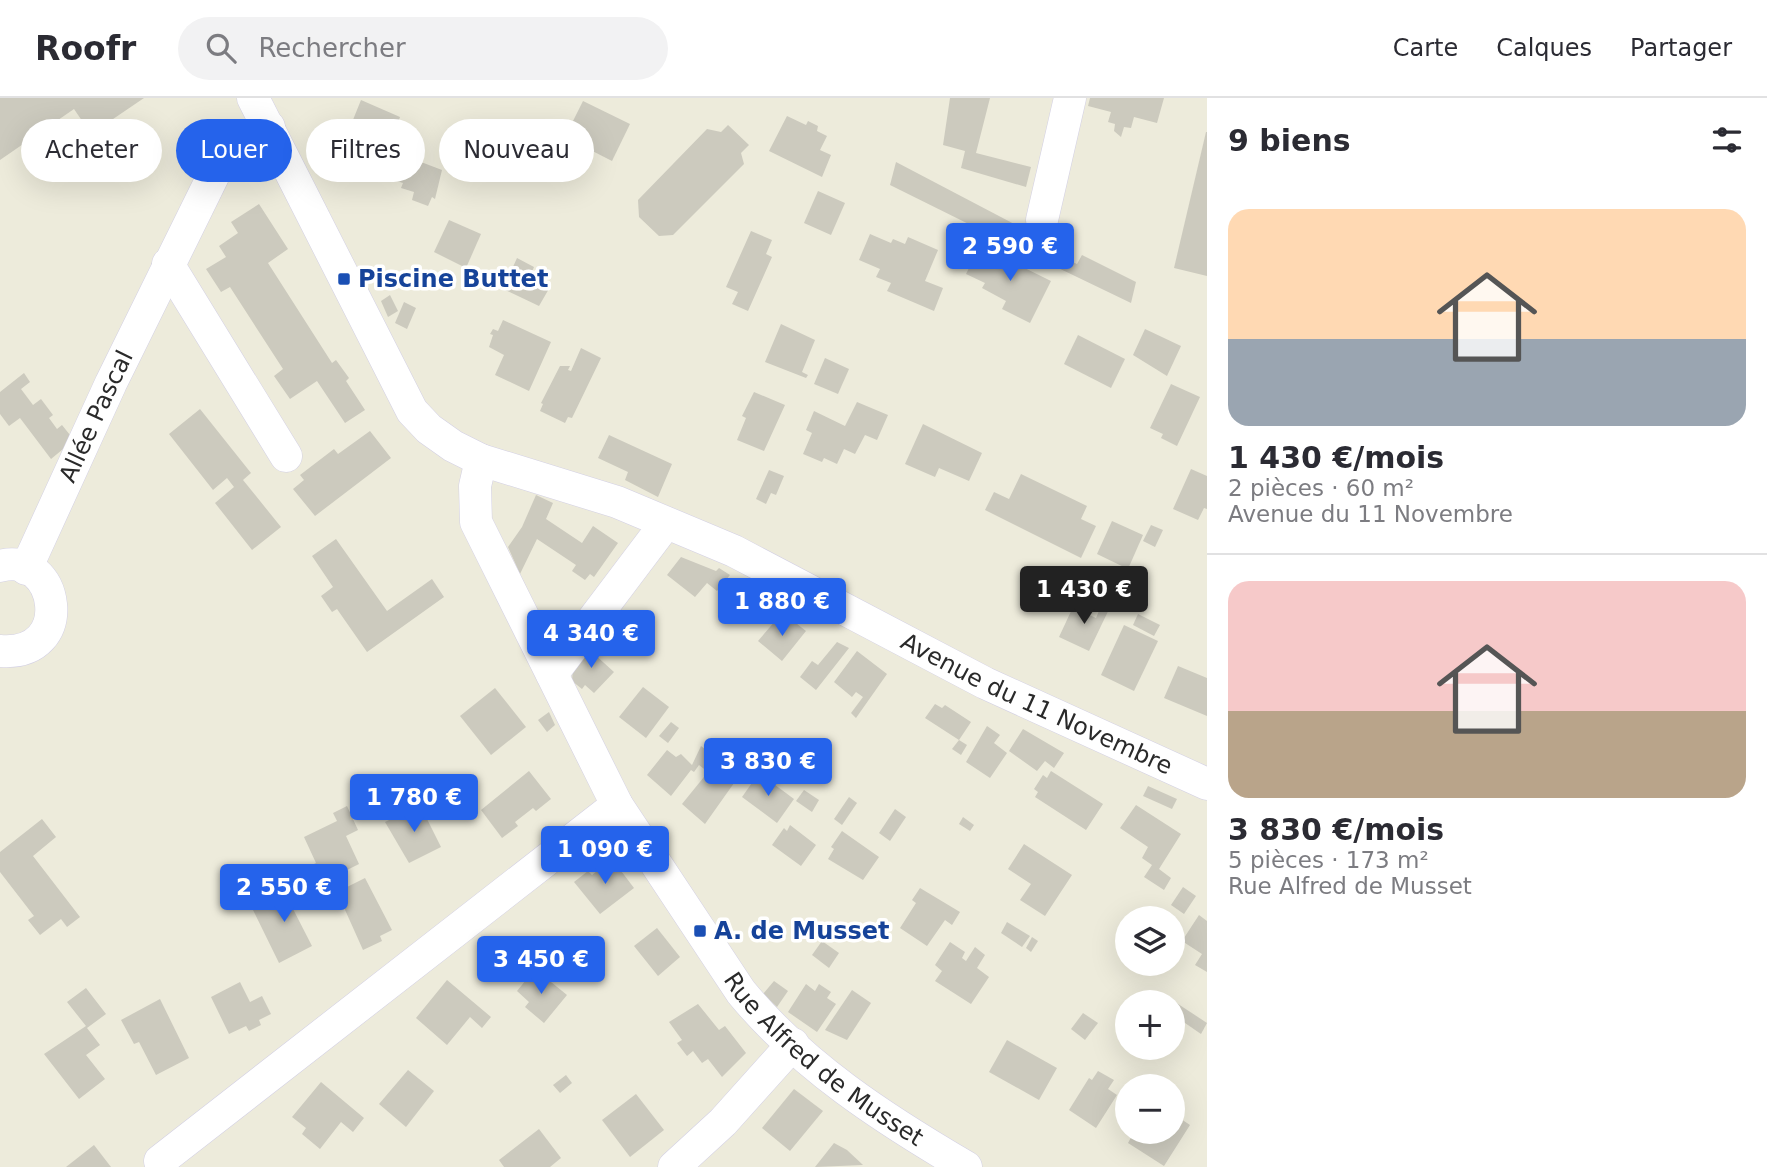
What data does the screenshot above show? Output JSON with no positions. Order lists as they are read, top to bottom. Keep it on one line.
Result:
{"streets":{"street":["Allée Pascal","Avenue du 11 Novembre","Rue Alfred de Musset"]},"crossings":[["Avenue du 11 Novembre","Rue Alfred de Musset"]],"places":{"transit":["Piscine Buttet","A. de Musset"]},"page":{"header":"Roofr","search":"Rechercher","nav":["Carte","Calques","Partager"],"heading":"9 biens","chip":["Acheter","Louer","Filtres","Nouveau"],"list":[{"name":"1 430 €/mois","note":"2 pièces · 60 m² · Avenue du 11 Novembre"},{"name":"3 830 €/mois","note":"5 pièces · 173 m² · Rue Alfred de Musset"}],"price":["2 590 €","1 430 €","1 880 €","4 340 €","3 830 €","1 780 €","1 090 €","2 550 €","3 450 €"],"map_buttons":["+","−"]}}
